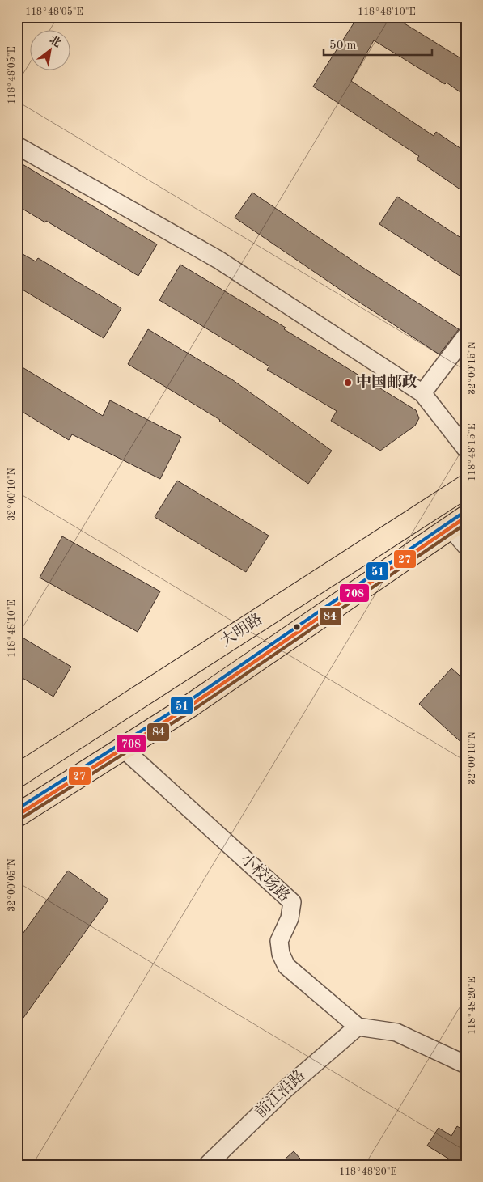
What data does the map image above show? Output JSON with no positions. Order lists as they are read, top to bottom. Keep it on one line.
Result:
{"streets":{"main road":["大明路"],"street":["小校场路","前江沿路"]},"crossings":[["小校场路","前江沿路"]],"places":["中国邮政"],"lines":["transit line 51","transit line 708","transit line 27","transit line 84"],"scale_bar":"50 m","north":"top right","coordinates":["118°48'05\"E","118°48'10\"E","32°00'15\"N","118°48'15\"E","32°00'10\"N","32°00'05\"N","118°48'20\"E"]}
